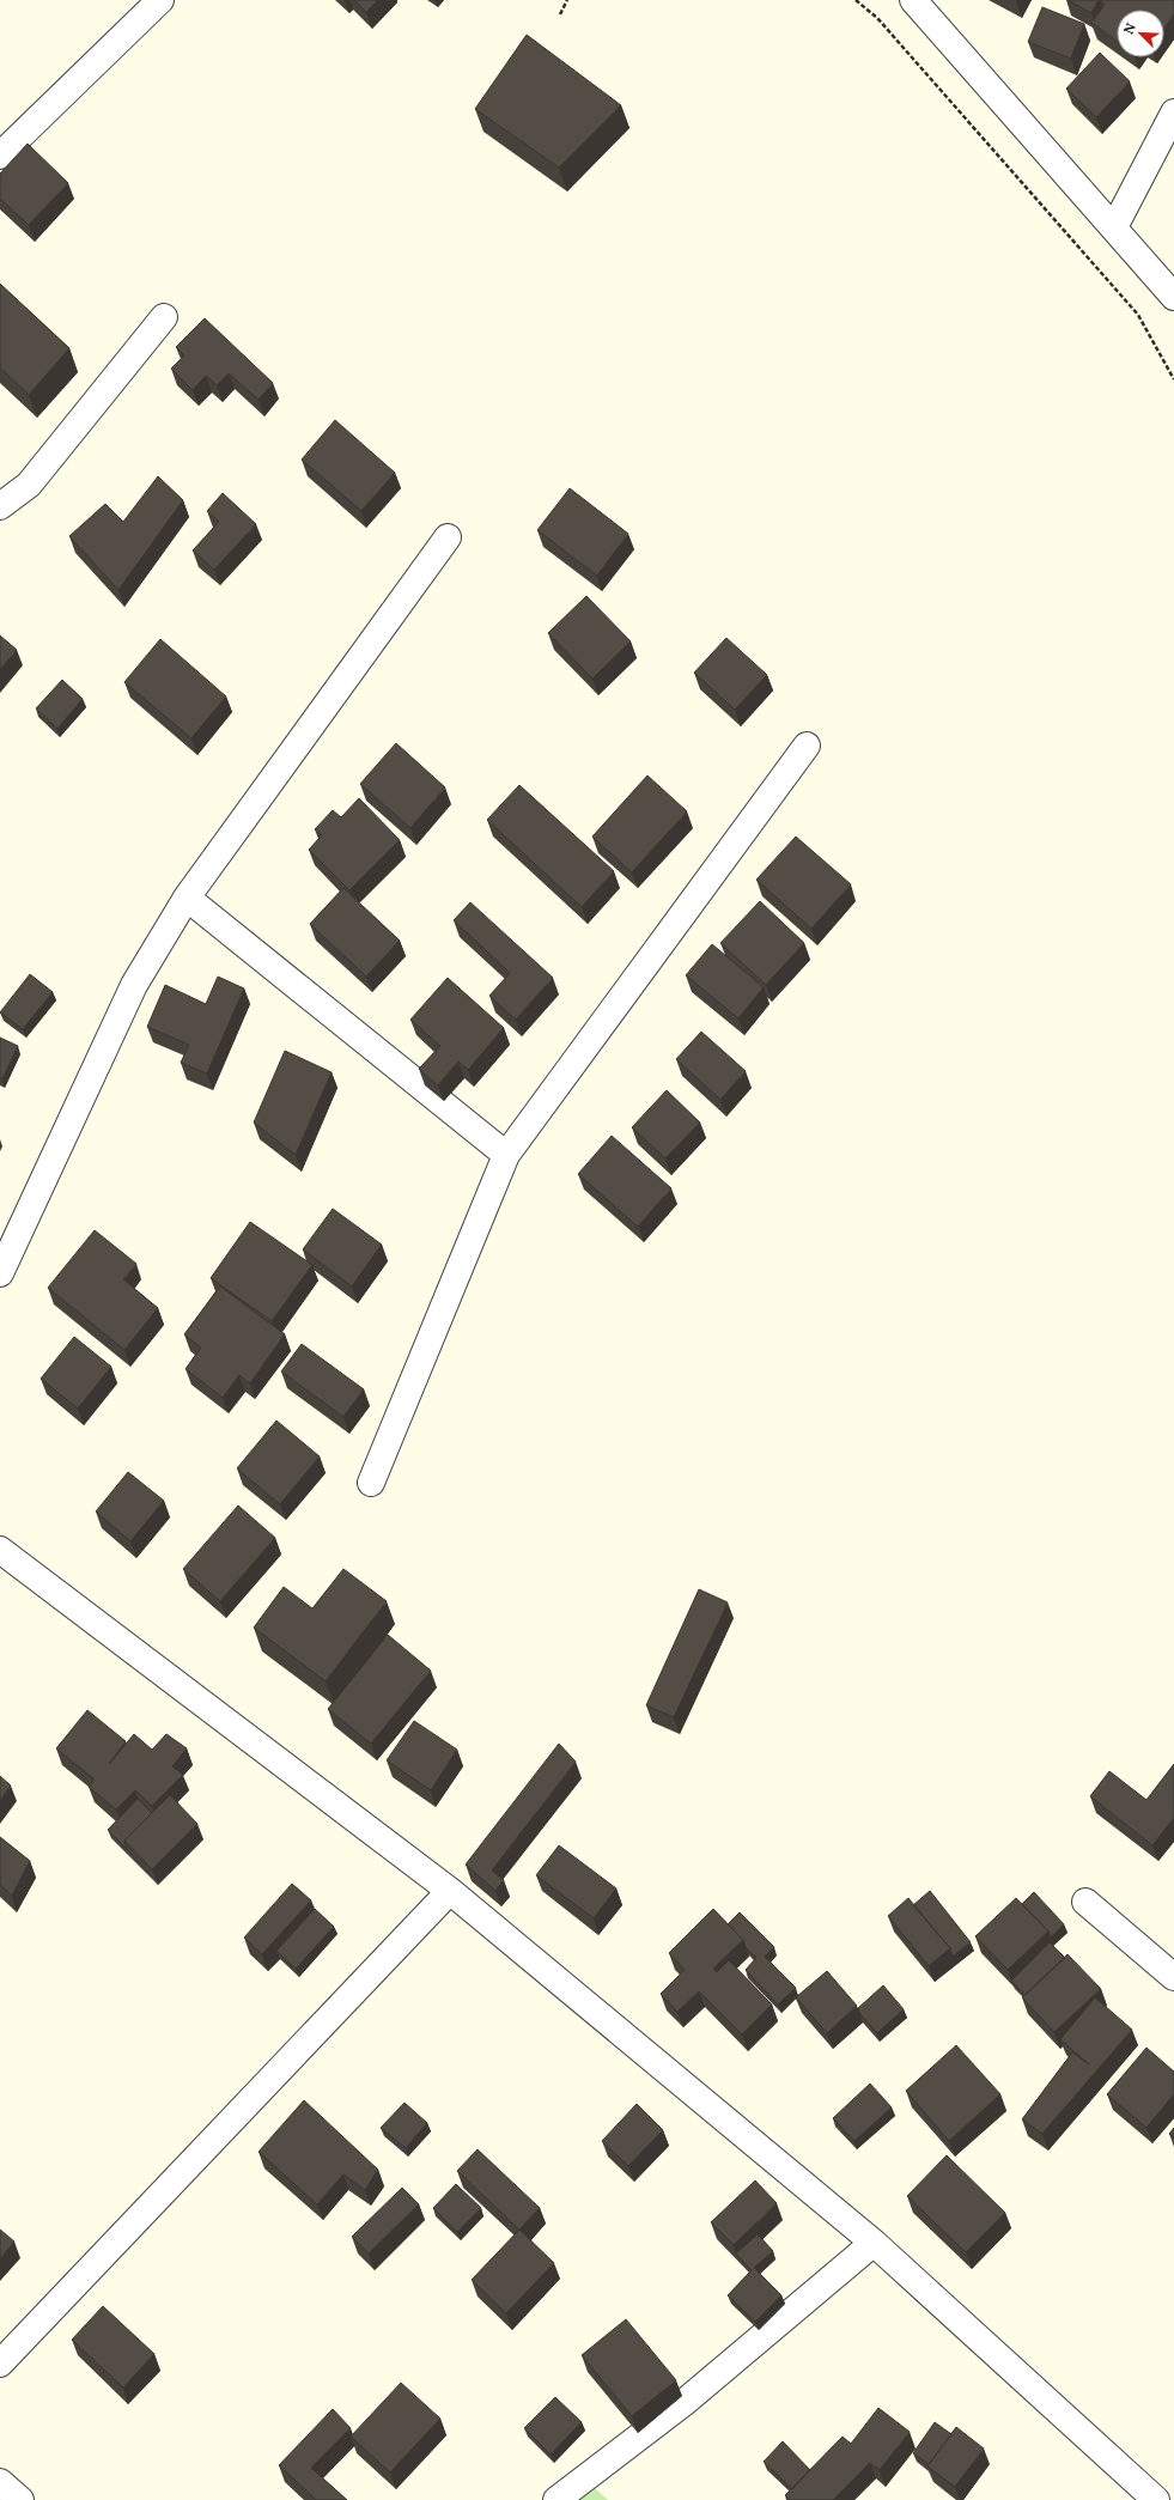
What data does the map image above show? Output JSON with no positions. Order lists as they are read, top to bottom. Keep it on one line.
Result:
{"north":"top left"}
